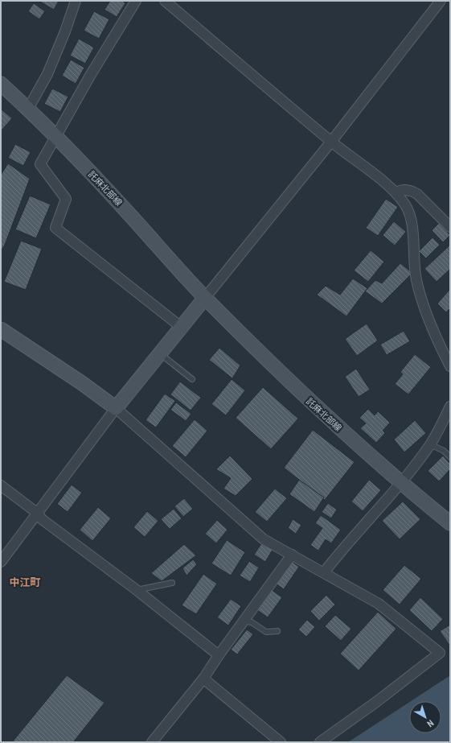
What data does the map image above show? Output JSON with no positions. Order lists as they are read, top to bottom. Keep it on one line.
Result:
{"streets":{"main road":["託麻北部線"]},"districts":["中江町"],"north":"bottom right"}
